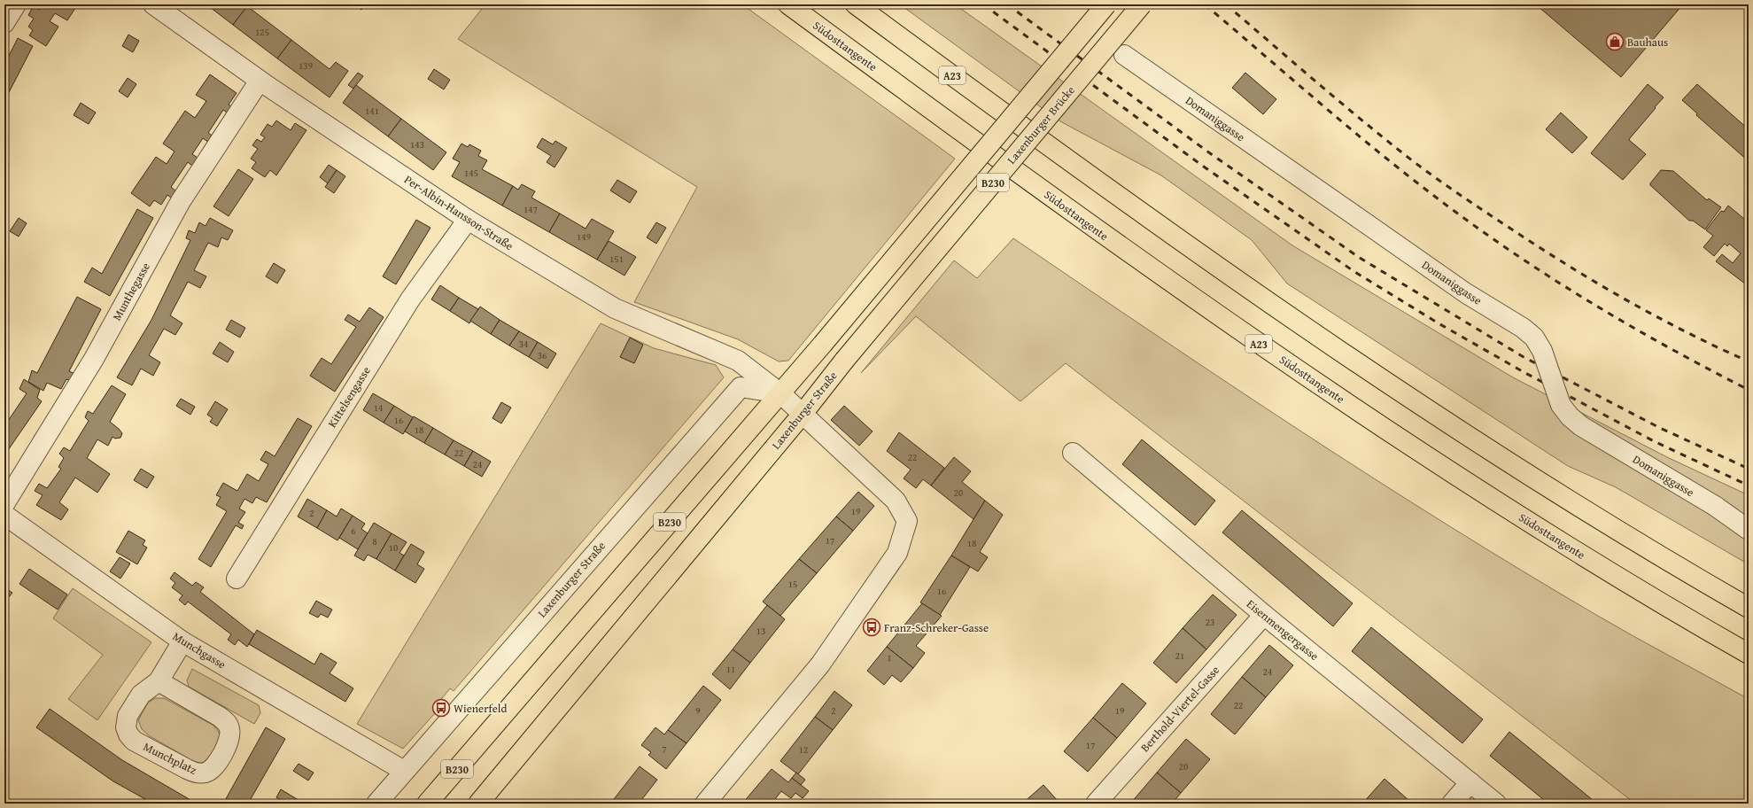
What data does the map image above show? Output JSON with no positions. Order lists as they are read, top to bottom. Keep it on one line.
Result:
{"streets":{"main road":["Südosttangente","A23","Laxenburger Brücke","B230","Laxenburger Straße"],"street":["Domaniggasse","Per-Albin-Hansson-Straße","Munthegasse","Kittelsengasse","Eisenmengergasse","Munchgasse","Berthold-Viertel-Gasse","Munchplatz"]},"crossings":[["Laxenburger Brücke","Laxenburger Straße"],["B230","Per-Albin-Hansson-Straße"],["B230","Laxenburger Straße"],["Per-Albin-Hansson-Straße","Munthegasse"],["Per-Albin-Hansson-Straße","Kittelsengasse"],["Per-Albin-Hansson-Straße","Laxenburger Straße"],["Laxenburger Straße","Munchgasse"],["Eisenmengergasse","Berthold-Viertel-Gasse"],["Munchgasse","Munchplatz"]],"places":{"shop":["Bauhaus"],"bus stop":["Franz-Schreker-Gasse","Wienerfeld"]},"house_numbers":["125","139","141","143","145","147","149","151","34","36","14","16","18","22","22","24","20","19","2","6","17","8","18","10","15","16","23","13","21","1","11","24","22","9","2","19","17","7","12","20"]}
